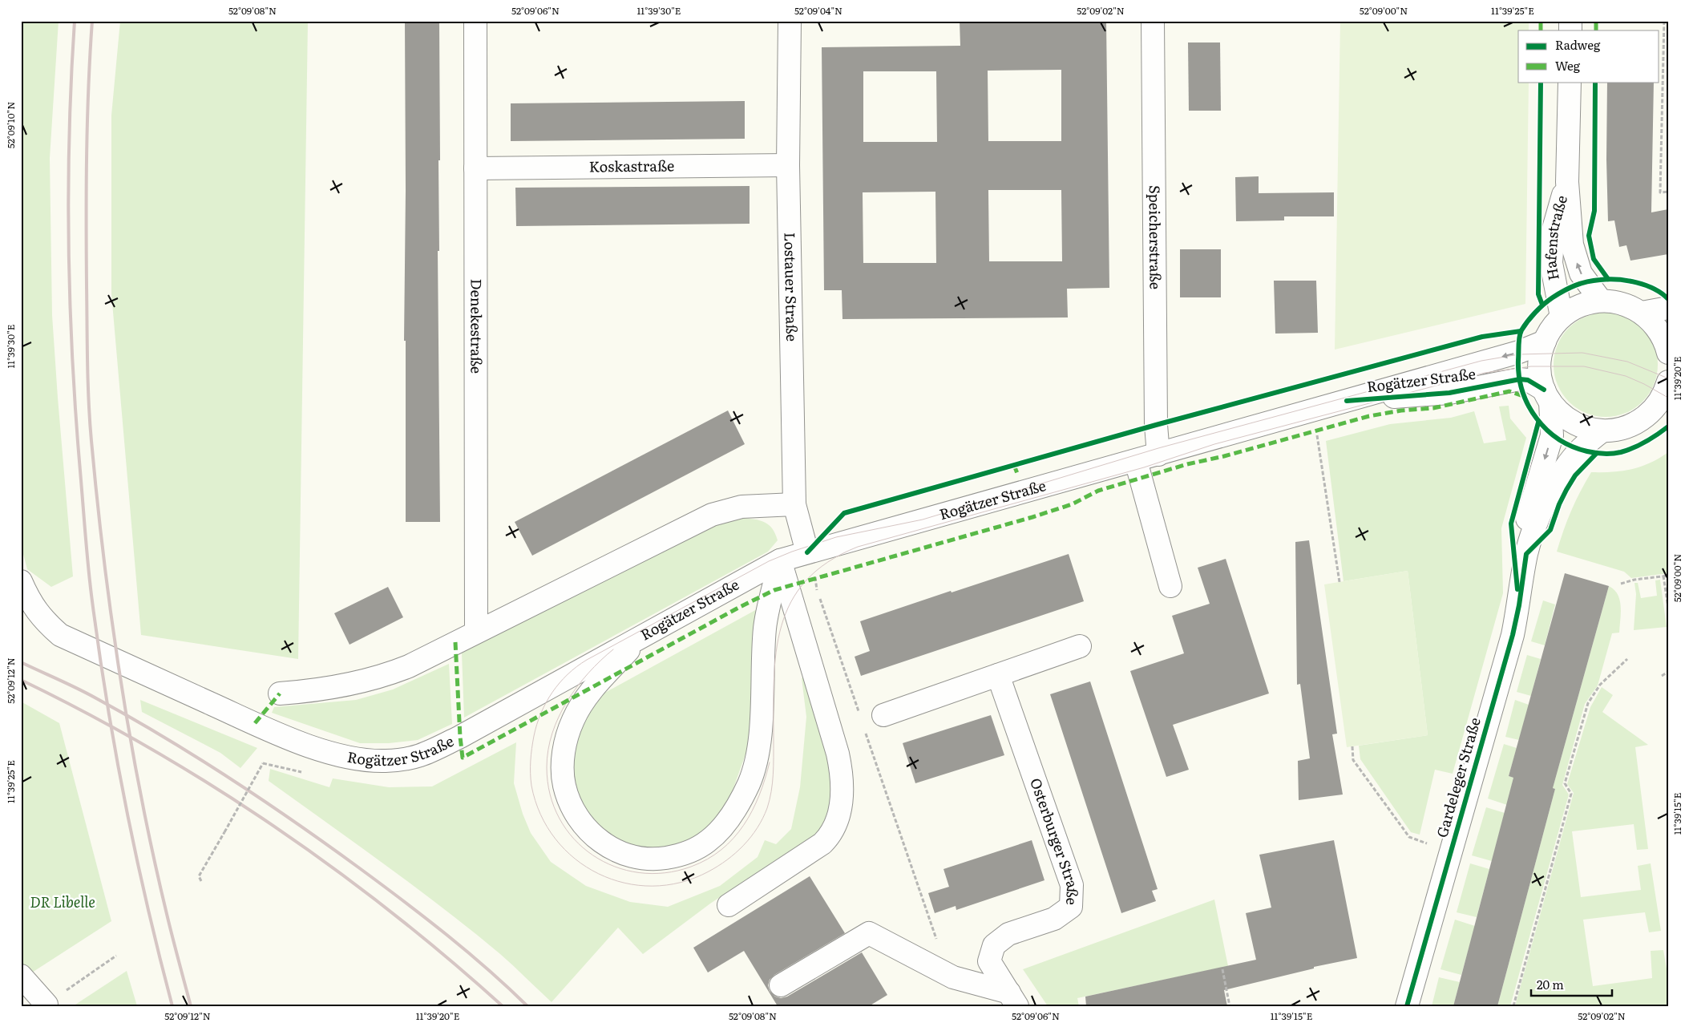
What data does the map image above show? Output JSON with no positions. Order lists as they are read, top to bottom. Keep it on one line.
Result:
{"streets":{"street":["Koskastraße","Speicherstraße","Hafenstraße","Lostauer Straße","Denekestraße","Rogätzer Straße","Gardeleger Straße","Osterburger Straße"]},"crossings":[["Koskastraße","Lostauer Straße"],["Koskastraße","Denekestraße"],["Speicherstraße","Rogätzer Straße"],["Hafenstraße","Gardeleger Straße"],["Lostauer Straße","Rogätzer Straße"],["Rogätzer Straße","Gardeleger Straße"]],"parks":["DR Libelle"],"legend":["Radweg","Weg"],"scale_bar":"20 m","coordinates":["52°09'08\"N","52°09'06\"N","11°39'30\"E","52°09'04\"N","52°09'02\"N","52°09'00\"N","11°39'25\"E","52°09'10\"N","11°39'20\"E","52°09'12\"N","11°39'15\"E"]}
